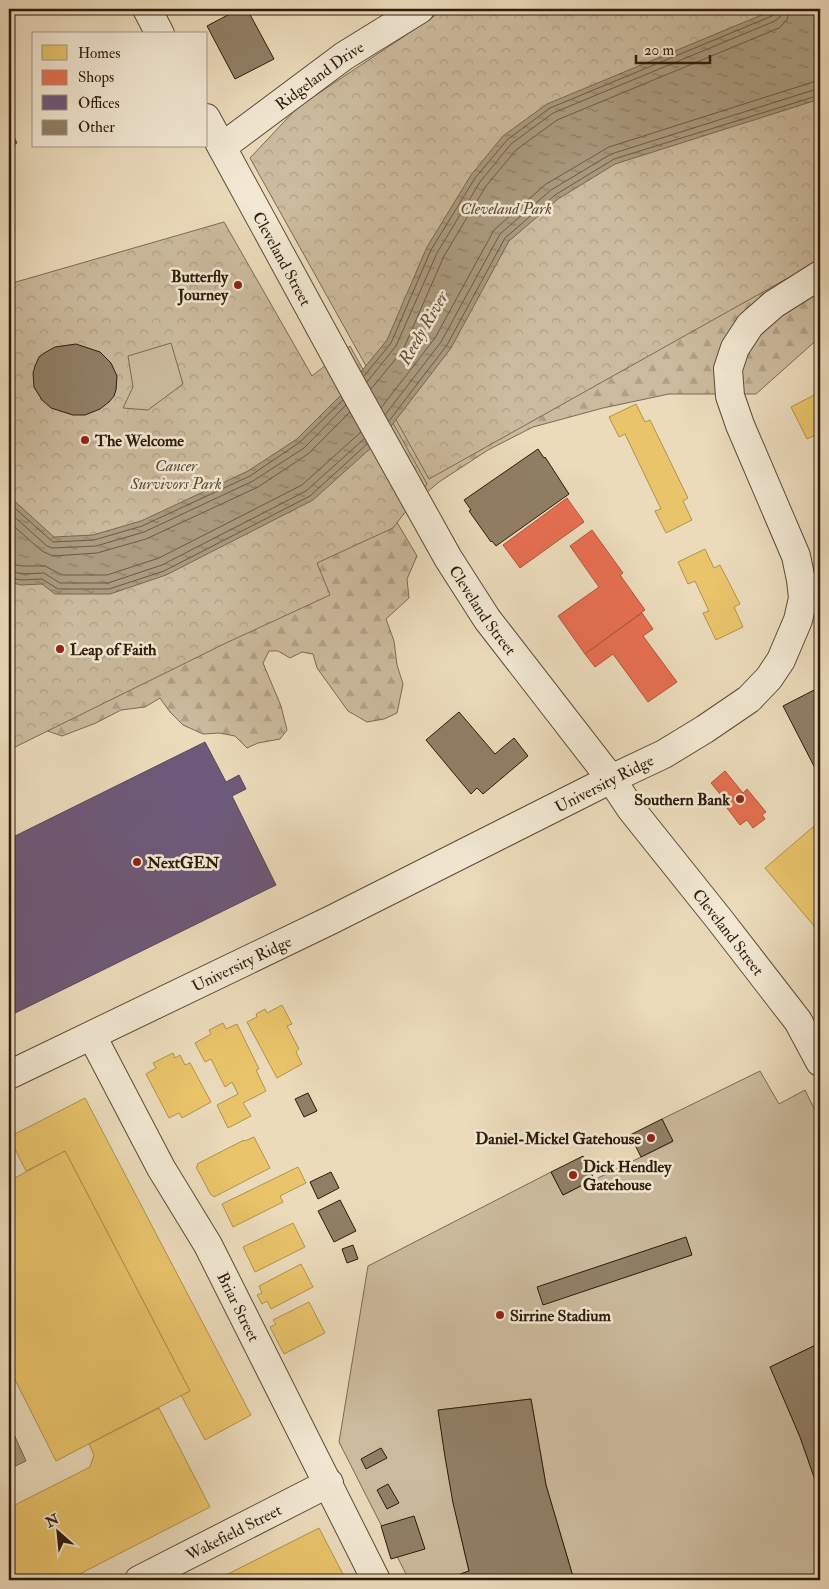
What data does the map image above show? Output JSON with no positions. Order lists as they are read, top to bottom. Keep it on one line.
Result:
{"streets":{"street":["Ridgeland Drive","Cleveland Street","University Ridge","Briar Street","Wakefield Street"]},"crossings":[["Ridgeland Drive","Cleveland Street"],["Cleveland Street","University Ridge"],["University Ridge","Briar Street"],["Briar Street","Wakefield Street"]],"water":["Reedy River"],"parks":["Cleveland Park","Cancer Survivors Park"],"places":["Butterfly Journey","The Welcome","Leap of Faith","Southern Bank","NextGEN","Daniel-Mickel Gatehouse","Dick Hendley Gatehouse","Sirrine Stadium"],"legend":["Homes","Shops","Offices","Other"],"scale_bar":"20 m","north":"top left"}
